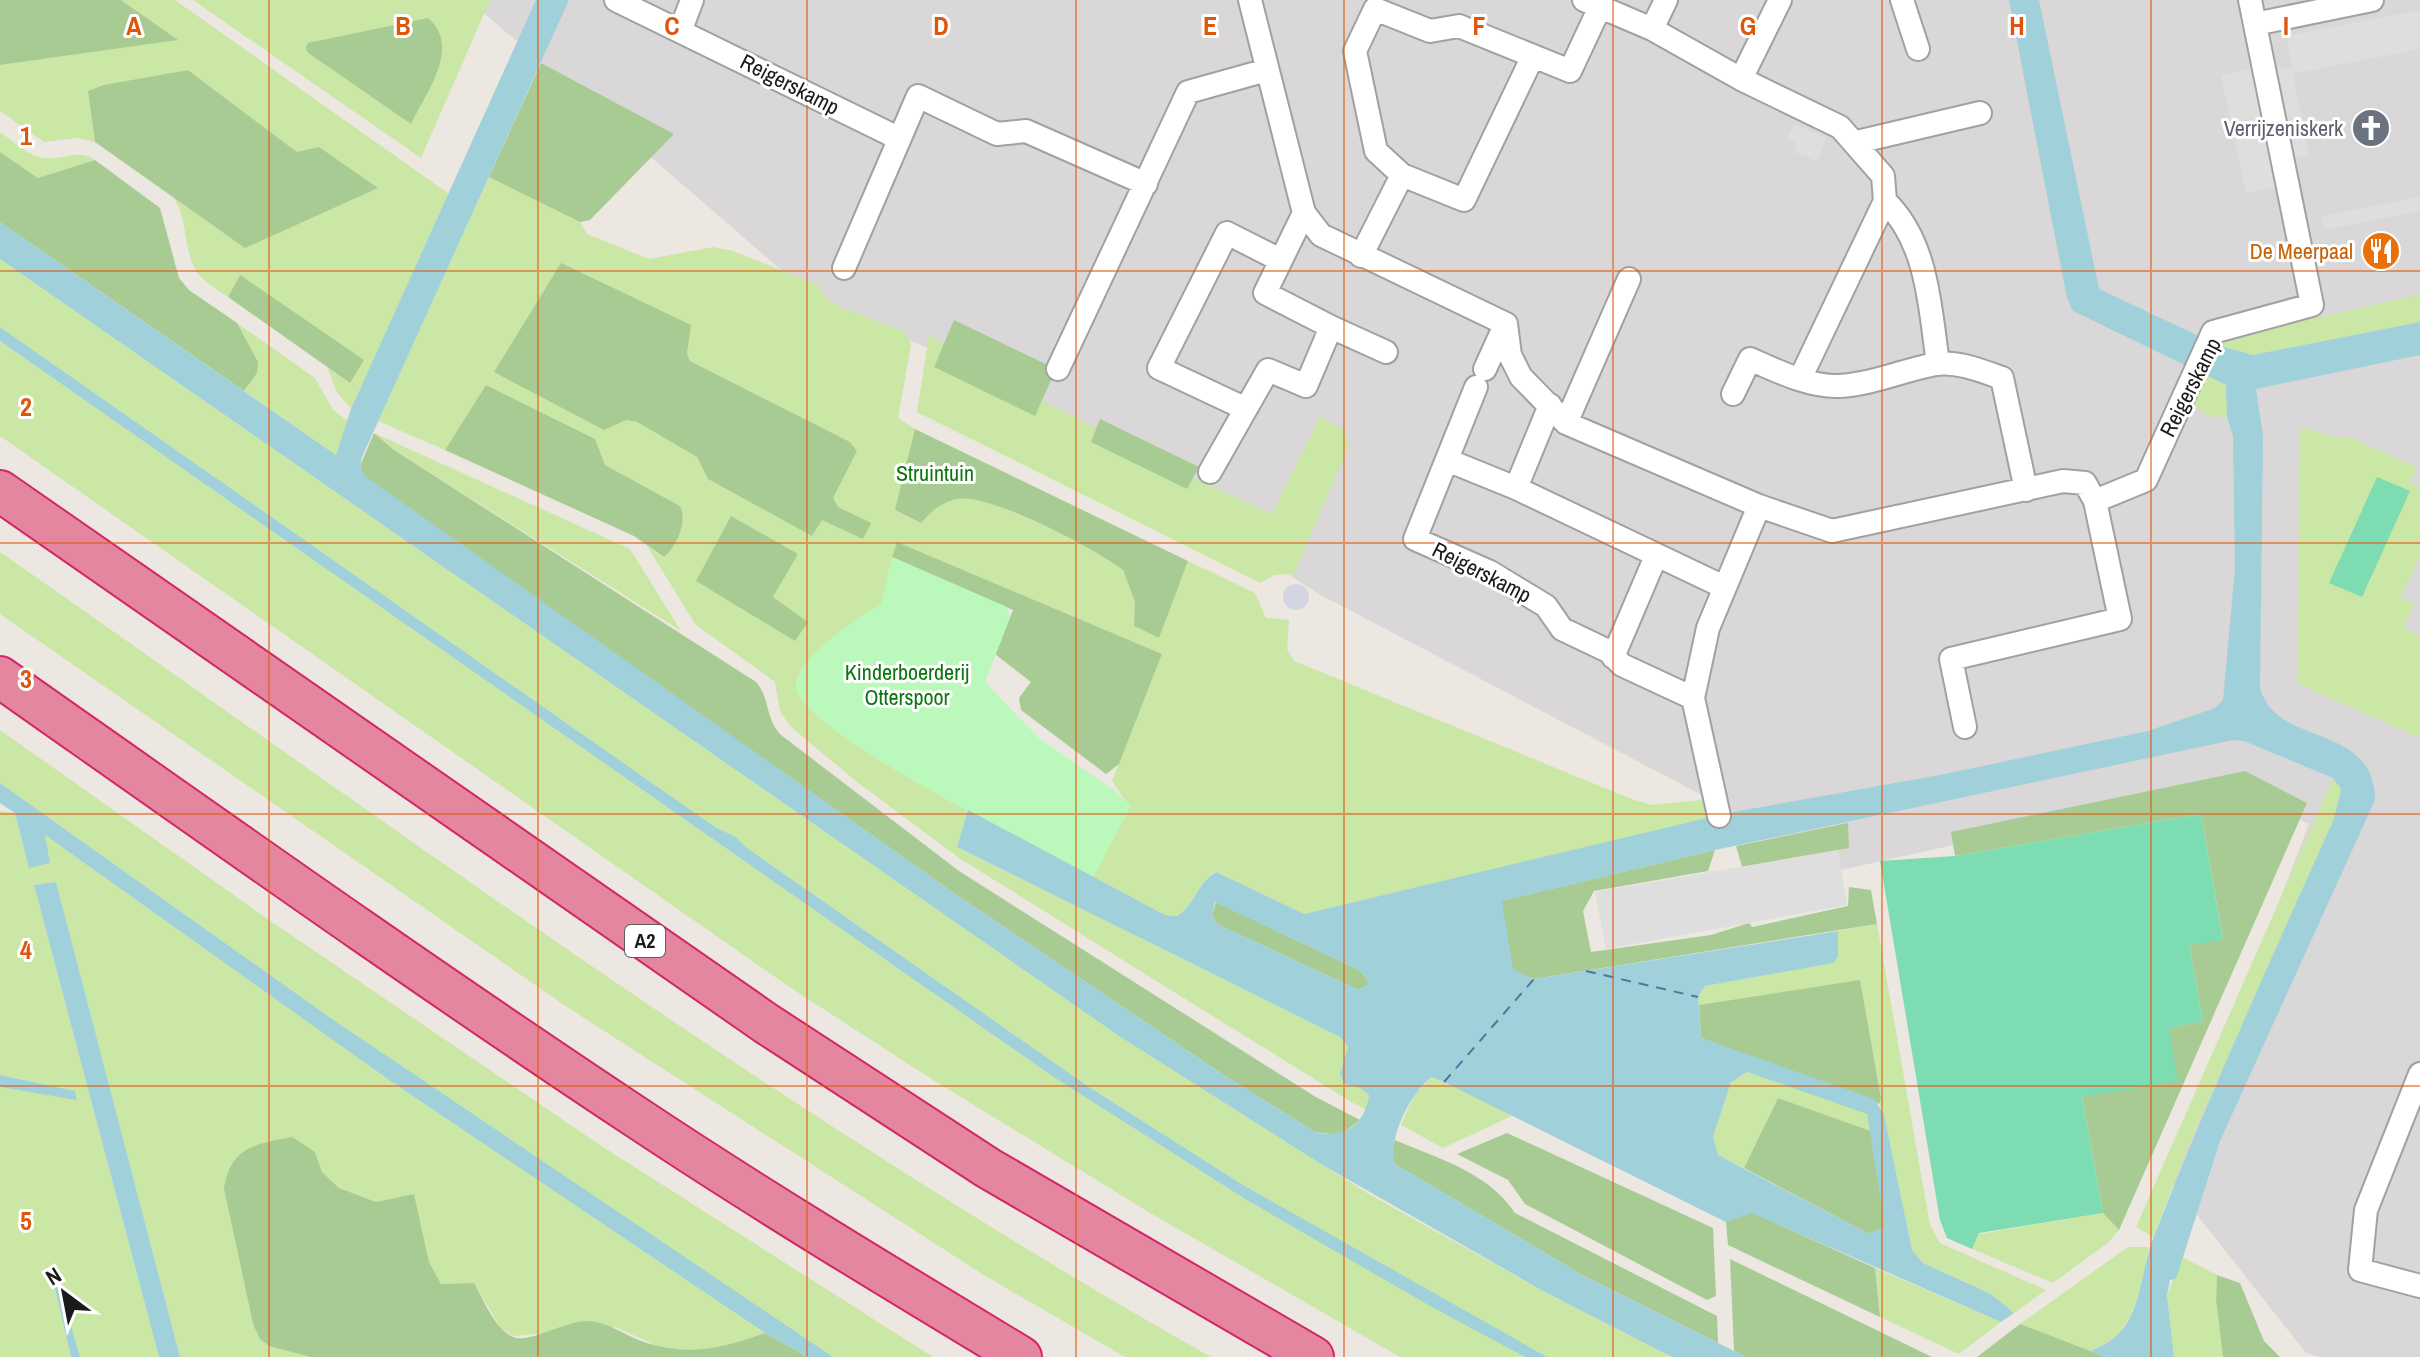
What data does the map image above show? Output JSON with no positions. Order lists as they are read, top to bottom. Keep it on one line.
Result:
{"streets":{"highway":["A2"],"street":["Reigerskamp"]},"parks":["Struintuin","Kinderboerderij Otterspoor"],"places":{"church":["Verrijzeniskerk"],"restaurant":["De Meerpaal"]},"north":"top left","grid":{"columns":["A","B","C","D","E","F","G","H","I"],"rows":["1","2","3","4","5"]}}
